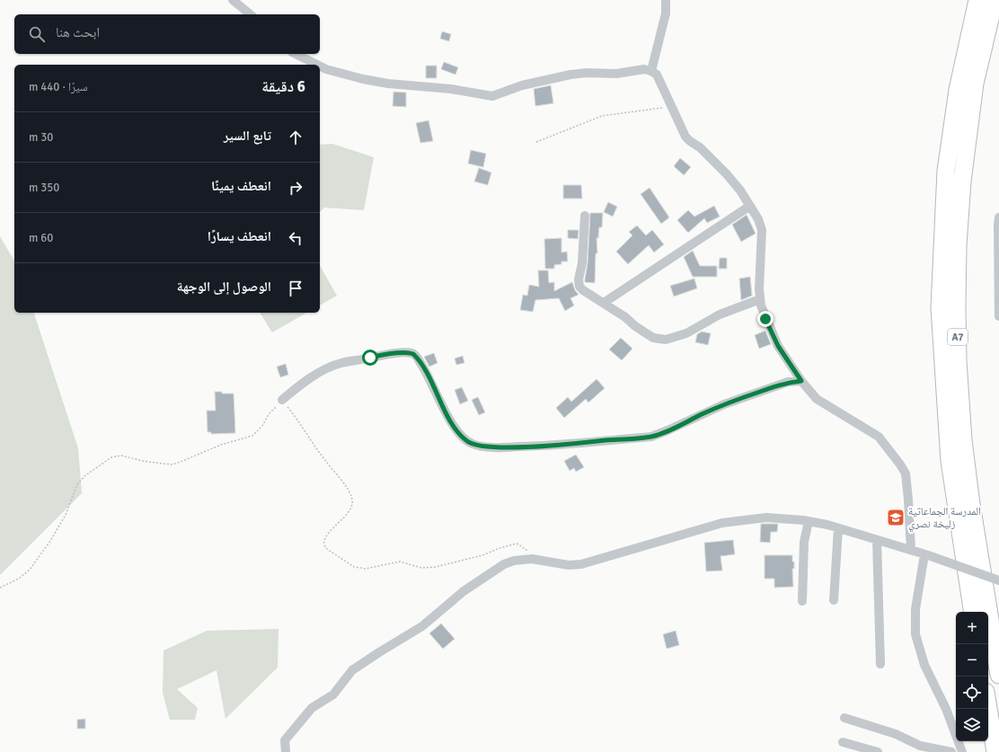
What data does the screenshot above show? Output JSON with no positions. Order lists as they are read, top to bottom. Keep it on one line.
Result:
{"streets":{"highway":["A7"]},"places":{"school or university":["المدرسة الجماعاتية زليخة نصري"]},"page":{"search":"ابحث هنا","heading":["6 دقيقة","سيرًا · 440 m"],"list":[["تابع السير","30 m"],["انعطف يمينًا","350 m"],["انعطف يسارًا","60 m"],"الوصول إلى الوجهة"],"map_buttons":["+","−"]}}
